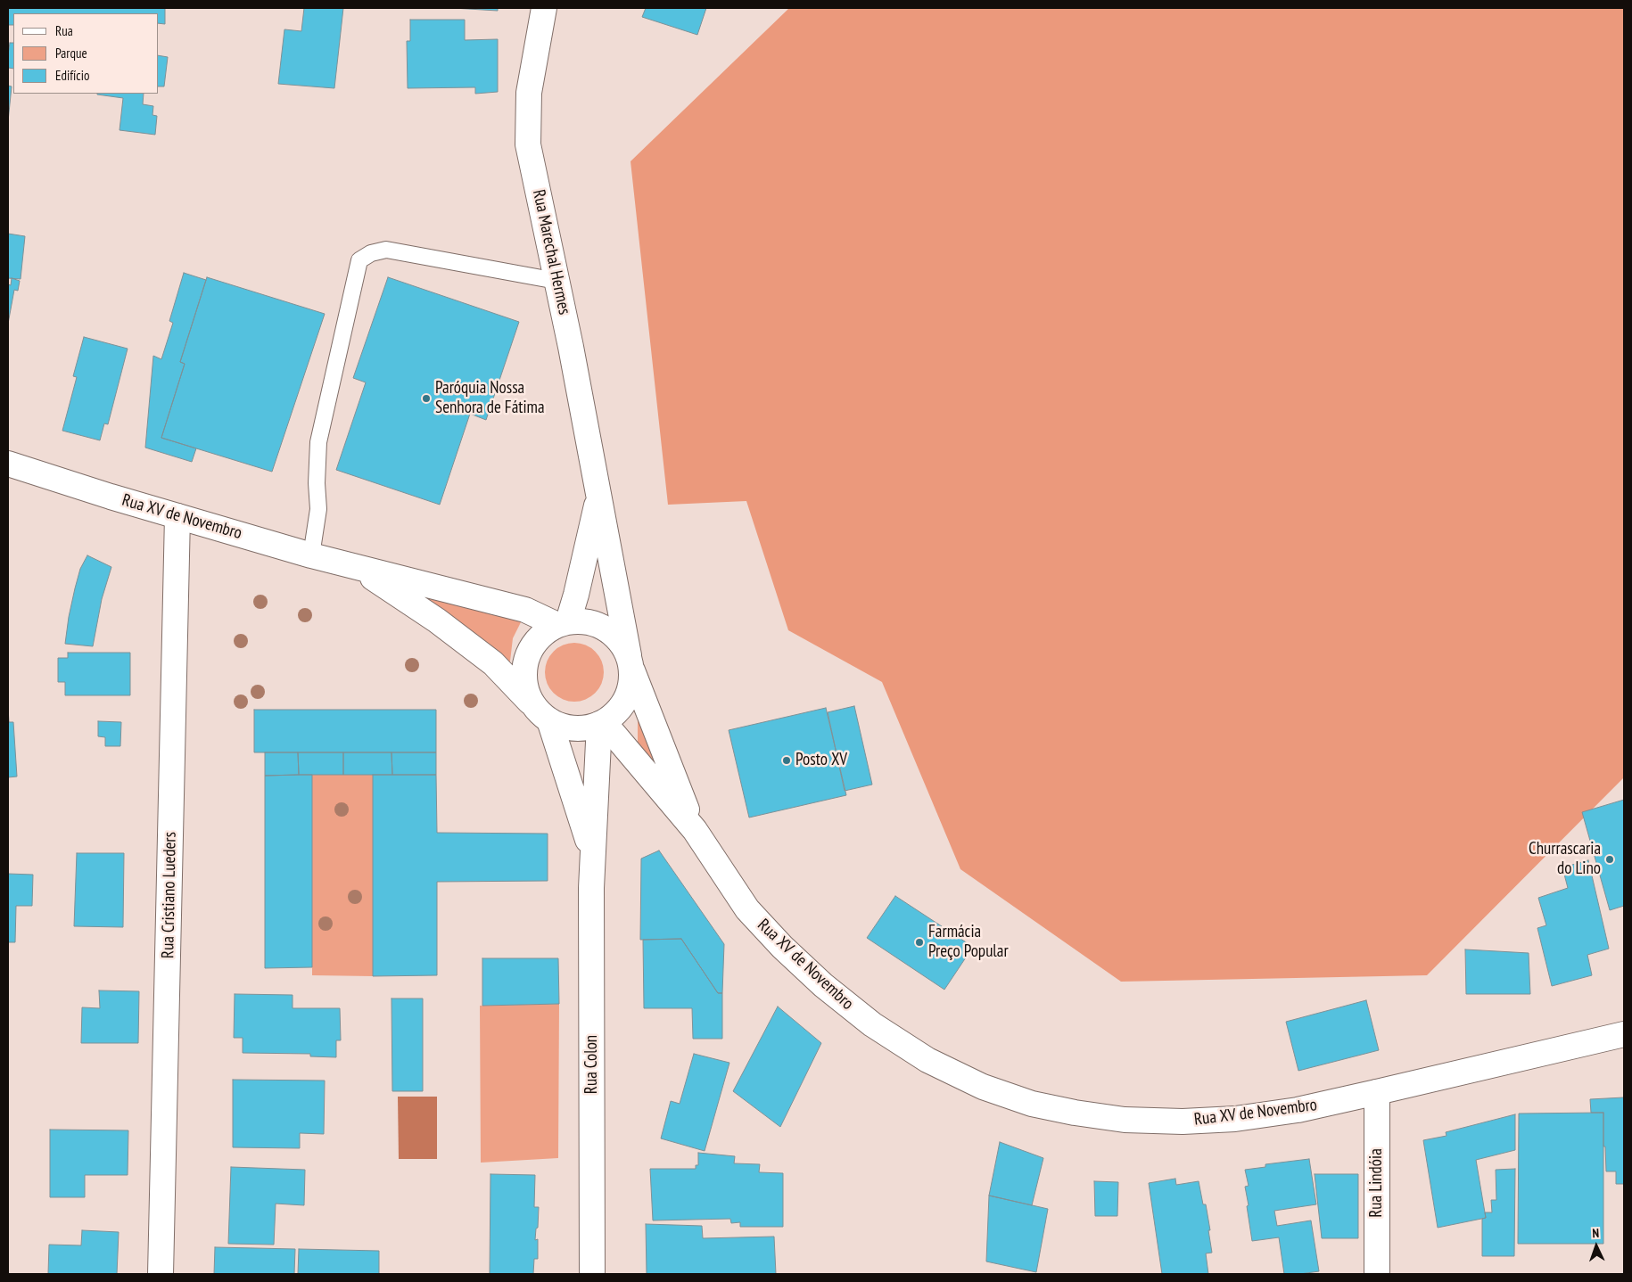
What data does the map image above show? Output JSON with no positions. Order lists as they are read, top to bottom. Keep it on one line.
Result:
{"streets":{"main road":["Rua Marechal Hermes","Rua XV de Novembro","Rua Cristiano Lueders","Rua Colon","Rua Lindóia"]},"crossings":[["Rua Marechal Hermes","Rua XV de Novembro"],["Rua Marechal Hermes","Rua Colon"],["Rua XV de Novembro","Rua Cristiano Lueders"],["Rua XV de Novembro","Rua Colon"],["Rua XV de Novembro","Rua Lindóia"]],"places":["Paróquia Nossa Senhora de Fátima","Posto XV","Churrascaria do Lino","Farmácia Preço Popular"],"legend":["Rua","Parque","Edifício"],"north":"top"}
